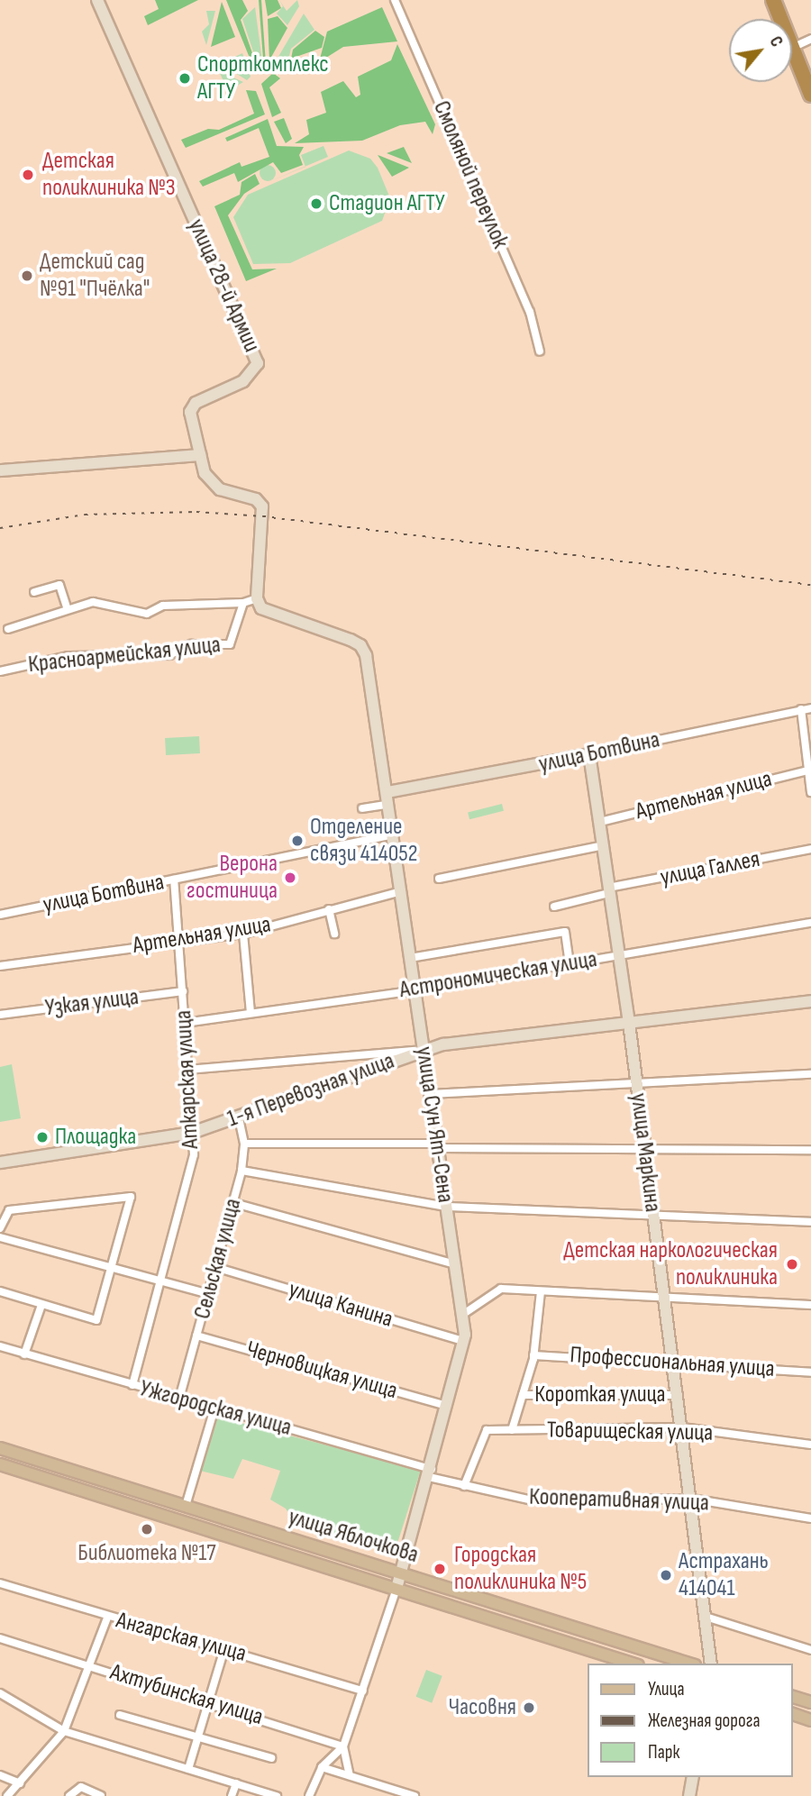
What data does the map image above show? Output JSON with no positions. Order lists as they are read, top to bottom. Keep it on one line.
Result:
{"streets":{"main road":["улица 28-й Армии","улица Ботвина","1-я Перевозная улица","улица Сун Ят-Сена","улица Маркина","улица Яблочкова"],"street":["Смоляной переулок","Красноармейская улица","Артельная улица","улица Галлея","Астрономическая улица","Узкая улица","Аткарская улица","Сельская улица","улица Канина","Профессиональная улица","Черновицкая улица","Короткая улица","Ужгородская улица","Товарищеская улица","Кооперативная улица","Ангарская улица","Ахтубинская улица"]},"crossings":[["улица Ботвина","Аткарская улица"],["улица Ботвина","улица Сун Ят-Сена"],["улица Ботвина","улица Маркина"],["Артельная улица","Аткарская улица"],["Артельная улица","улица Сун Ят-Сена"],["Артельная улица","улица Маркина"],["улица Галлея","улица Маркина"],["Астрономическая улица","Аткарская улица"],["Астрономическая улица","улица Сун Ят-Сена"],["Астрономическая улица","улица Маркина"],["Узкая улица","Аткарская улица"],["Аткарская улица","1-я Перевозная улица"],["Аткарская улица","Ужгородская улица"],["1-я Перевозная улица","улица Сун Ят-Сена"],["1-я Перевозная улица","улица Маркина"],["1-я Перевозная улица","Сельская улица"],["улица Сун Ят-Сена","улица Канина"],["улица Сун Ят-Сена","Черновицкая улица"],["улица Сун Ят-Сена","Ужгородская улица"],["улица Сун Ят-Сена","Кооперативная улица"],["улица Сун Ят-Сена","улица Яблочкова"],["улица Маркина","Профессиональная улица"],["улица Маркина","Короткая улица"],["улица Маркина","Товарищеская улица"],["улица Маркина","Кооперативная улица"],["Сельская улица","улица Канина"],["Сельская улица","Черновицкая улица"],["Сельская улица","Ужгородская улица"],["Ужгородская улица","Кооперативная улица"],["Товарищеская улица","Кооперативная улица"]],"places":["Спорткомплекс АГТУ","Детская поликлиника №3","Стадион АГТУ","Детский сад №91 \"Пчёлка\"","Отделение связи 414052","Верона гостиница","Площадка","Детская наркологическая поликлиника","Библиотека №17","Городская поликлиника №5","Астрахань 414041","Часовня"],"legend":["Улица","Железная дорога","Парк"],"north":"top right"}
